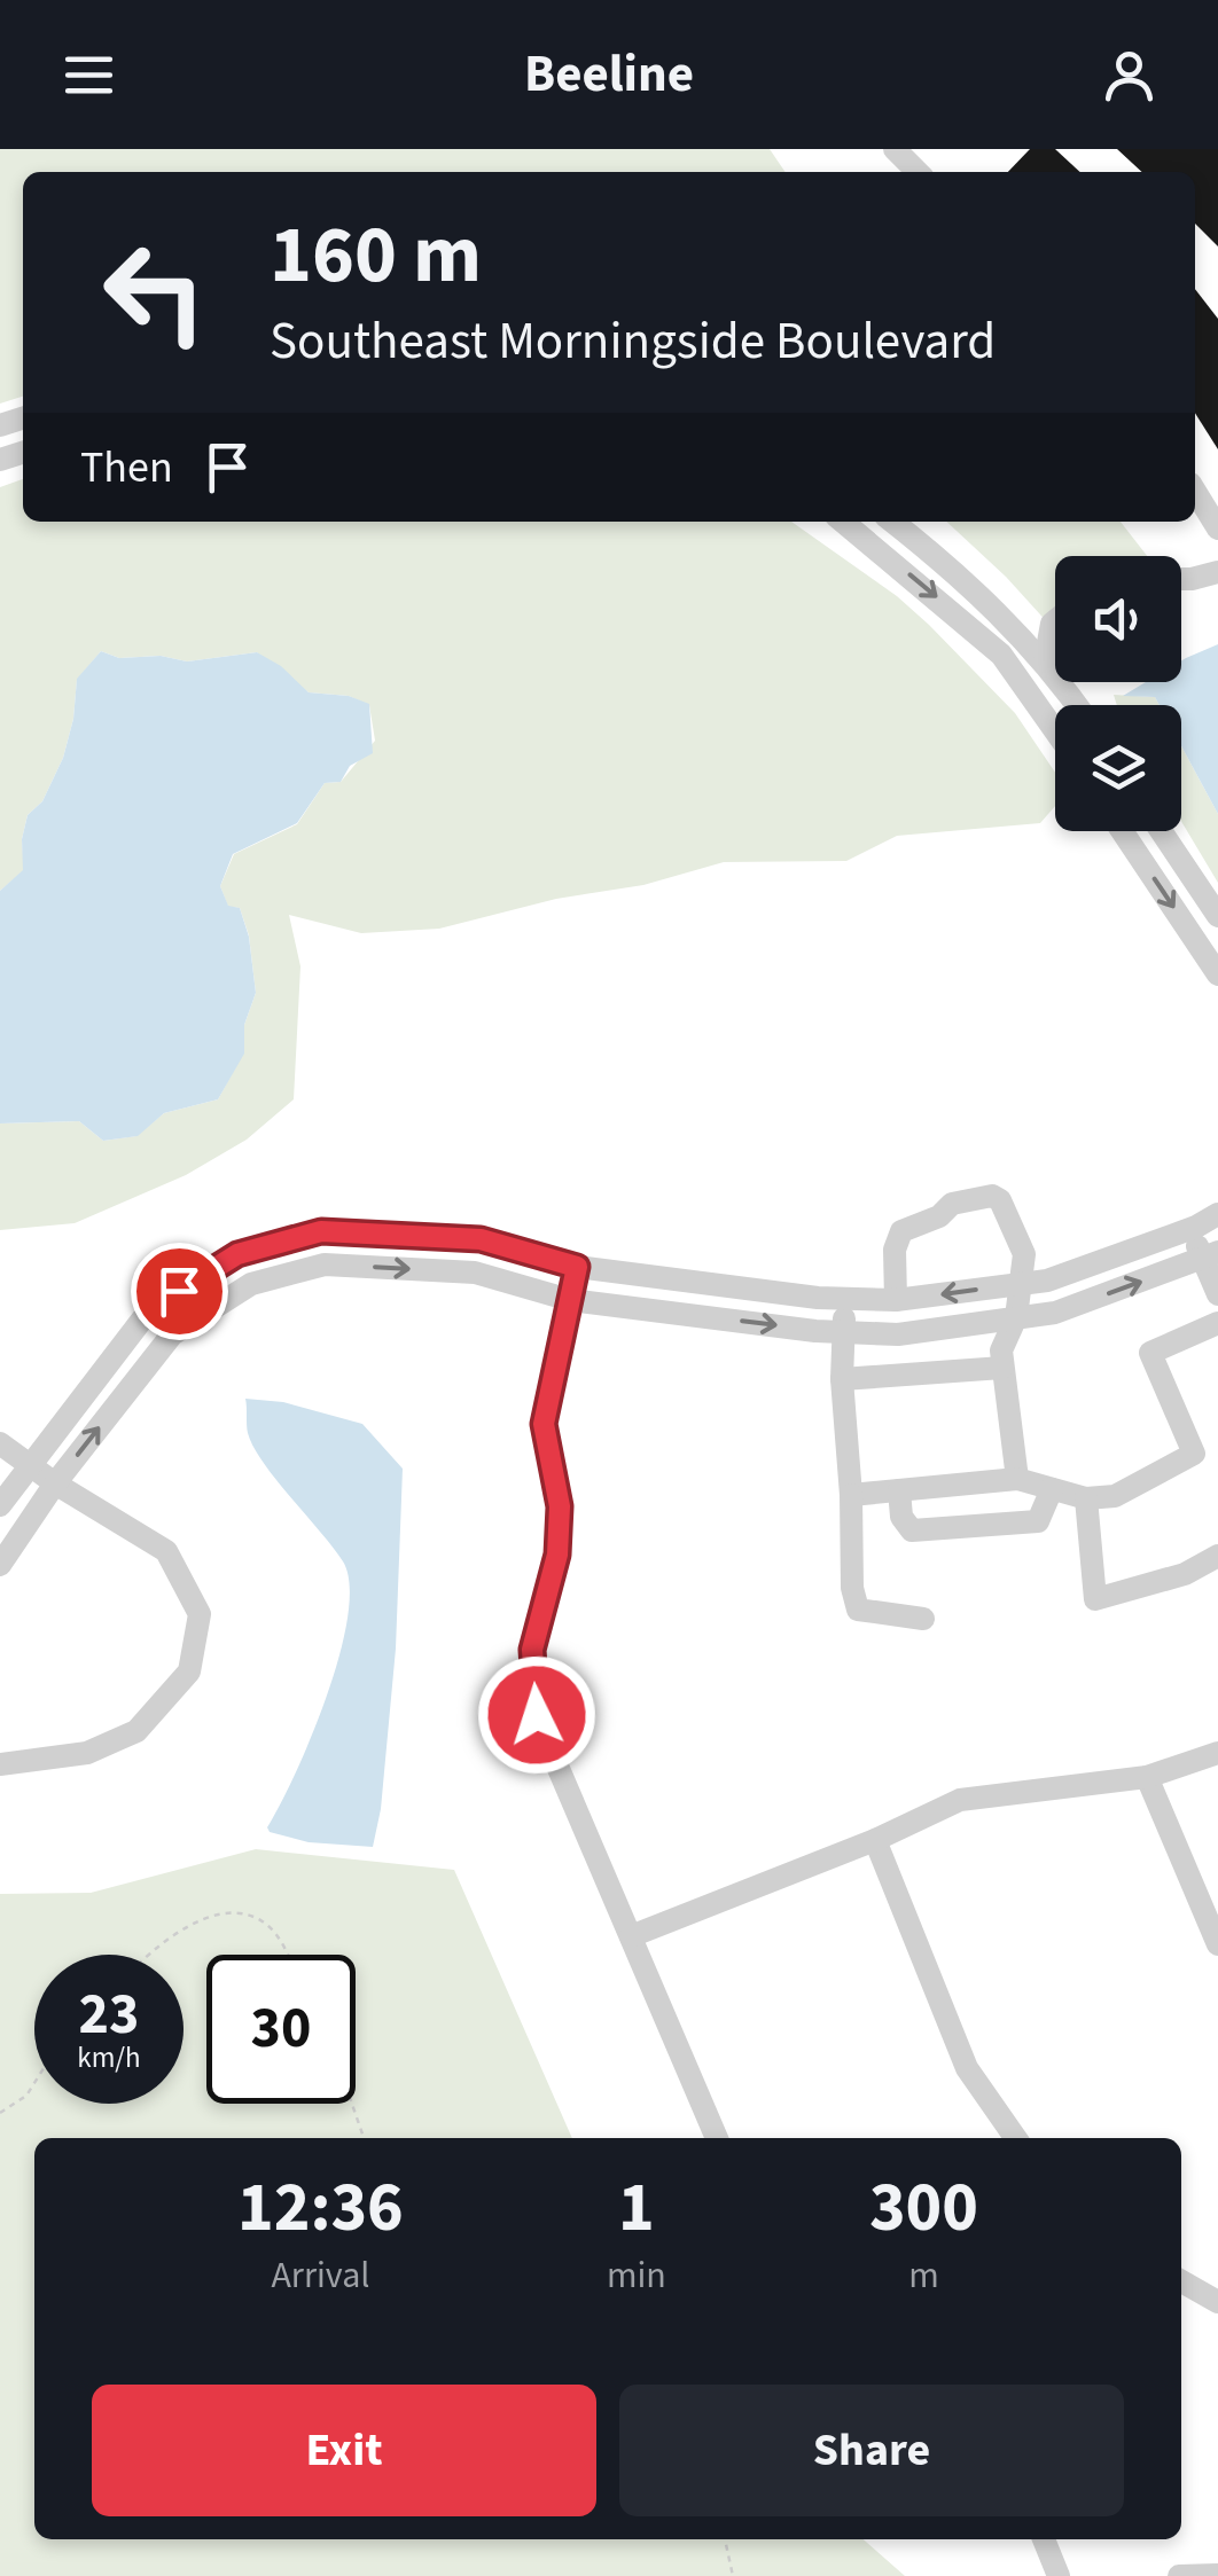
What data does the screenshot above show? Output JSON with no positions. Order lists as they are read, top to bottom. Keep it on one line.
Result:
{"page":{"header":"Beeline","turn":["160 m","Southeast Morningside Boulevard"],"then":"Then","speed":"23 km/h","limit":"30","eta":["12:36","Arrival","1","min","300","m"],"buttons":["Exit","Share"]}}
